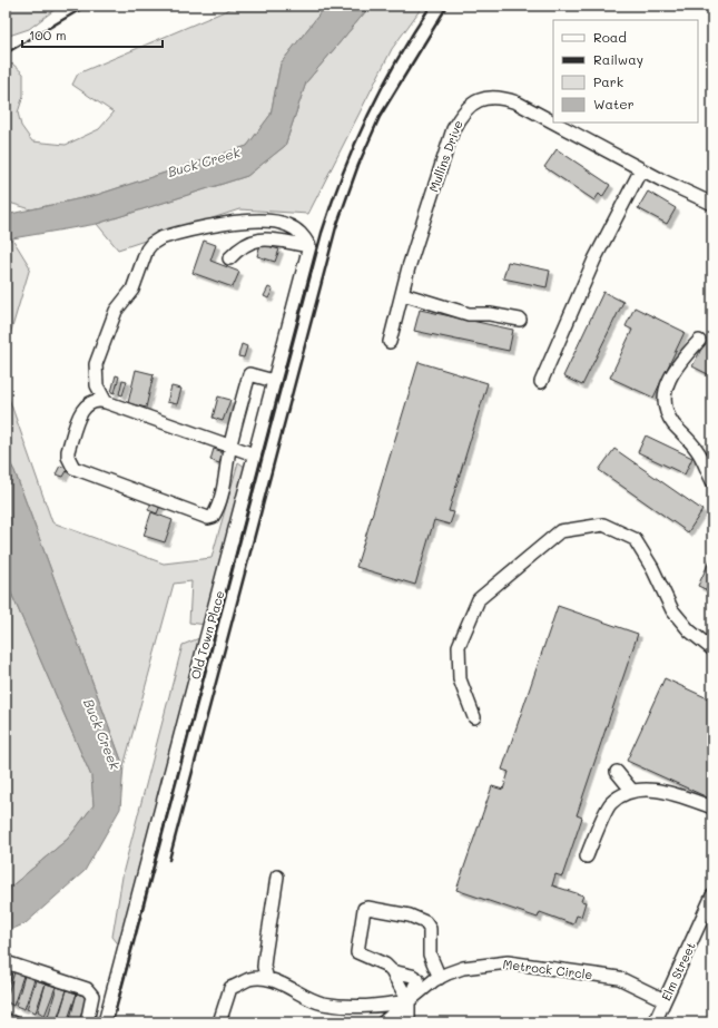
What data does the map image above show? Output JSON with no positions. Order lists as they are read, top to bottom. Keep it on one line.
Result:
{"streets":{"street":["Mullins Drive","Old Town Place","Metrock Circle","Elm Street"]},"crossings":[["Metrock Circle","Elm Street"]],"water":["Buck Creek"],"legend":["Road","Railway","Park","Water"],"scale_bar":"100 m"}
